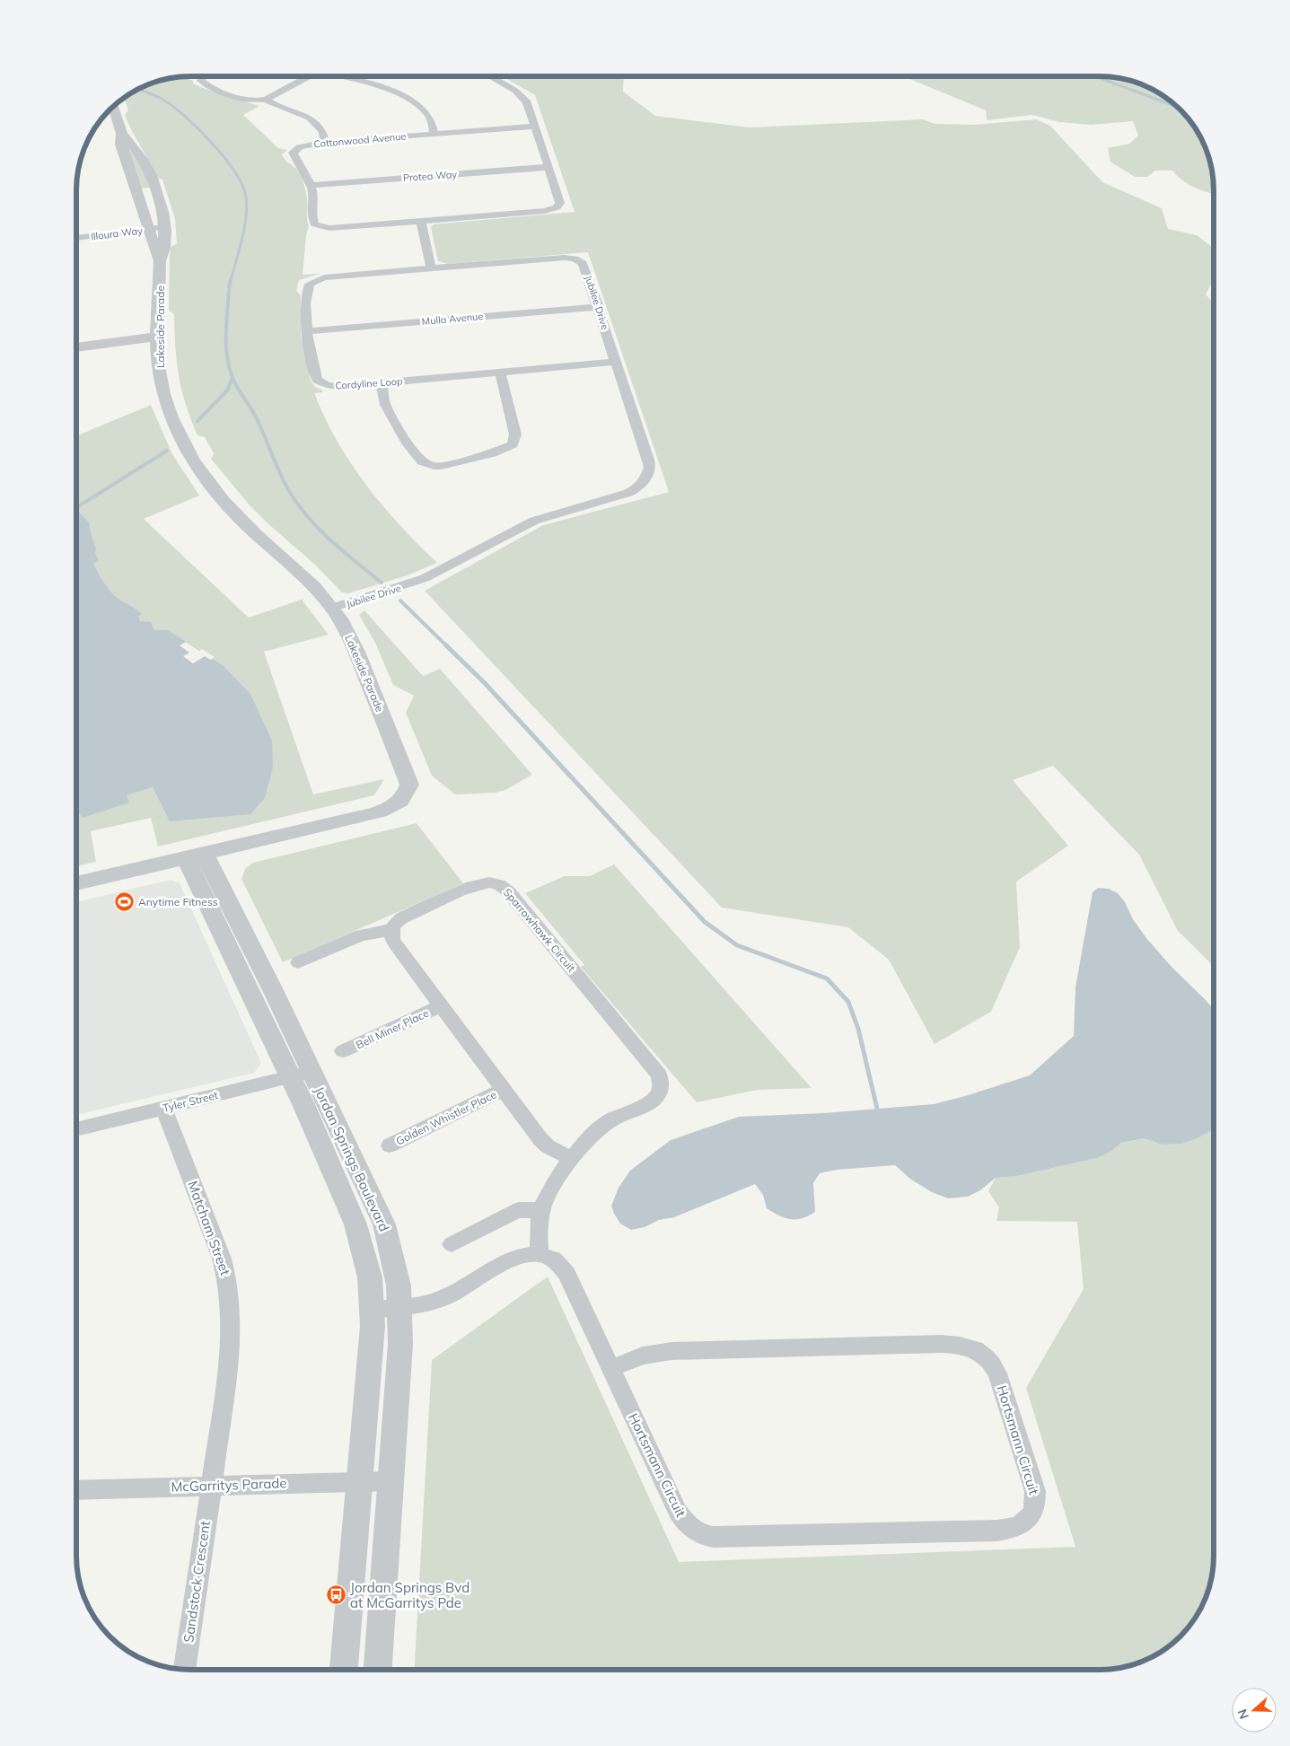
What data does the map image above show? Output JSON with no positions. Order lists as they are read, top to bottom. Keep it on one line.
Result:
{"streets":{"street":["Cottonwood Avenue","Protea Way","Illoura Way","Jubilee Drive","Mulla Avenue","Lakeside Parade","Cordyline Loop","Sparrowhawk Circuit","Bell Miner Place","Tyler Street","Golden Whistler Place","Jordan Springs Boulevard","Matcham Street","Hortsmann Circuit","McGarritys Parade","Sandstock Crescent"]},"crossings":[["Cottonwood Avenue","Protea Way"],["Illoura Way","Lakeside Parade"],["Jubilee Drive","Mulla Avenue"],["Jubilee Drive","Lakeside Parade"],["Jubilee Drive","Cordyline Loop"],["Mulla Avenue","Cordyline Loop"],["Lakeside Parade","Jordan Springs Boulevard"],["Sparrowhawk Circuit","Hortsmann Circuit"],["Tyler Street","Jordan Springs Boulevard"],["Tyler Street","Matcham Street"],["Jordan Springs Boulevard","McGarritys Parade"],["Matcham Street","McGarritys Parade"],["Matcham Street","Sandstock Crescent"],["McGarritys Parade","Sandstock Crescent"]],"places":{"sports":["Anytime Fitness"],"bus stop":["Jordan Springs Bvd at McGarritys Pde"]},"north":"left"}
